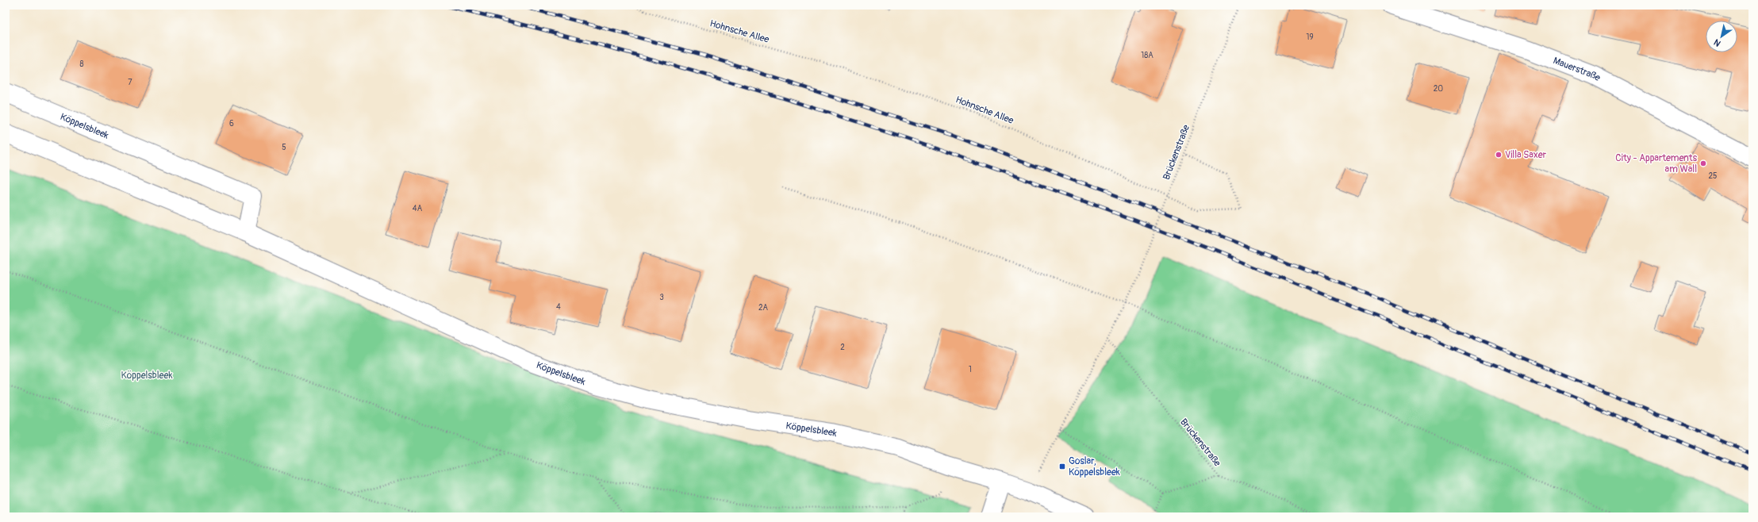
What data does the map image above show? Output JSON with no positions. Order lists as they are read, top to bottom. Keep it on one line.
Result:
{"streets":{"street":["Mauerstraße","Köppelsbleek"],"path":["Hohnsche Allee","Brückenstraße"]},"crossings":[["Hohnsche Allee","Brückenstraße"]],"parks":["Köppelsbleek"],"places":{"other":["Villa Saxer","City - Appartements am Wall"],"transit":["Goslar, Köppelsbleek"]},"house_numbers":["19","18A","8","7","20","6","5","25","4A","3","4","2A","2","1"],"north":"bottom left"}
